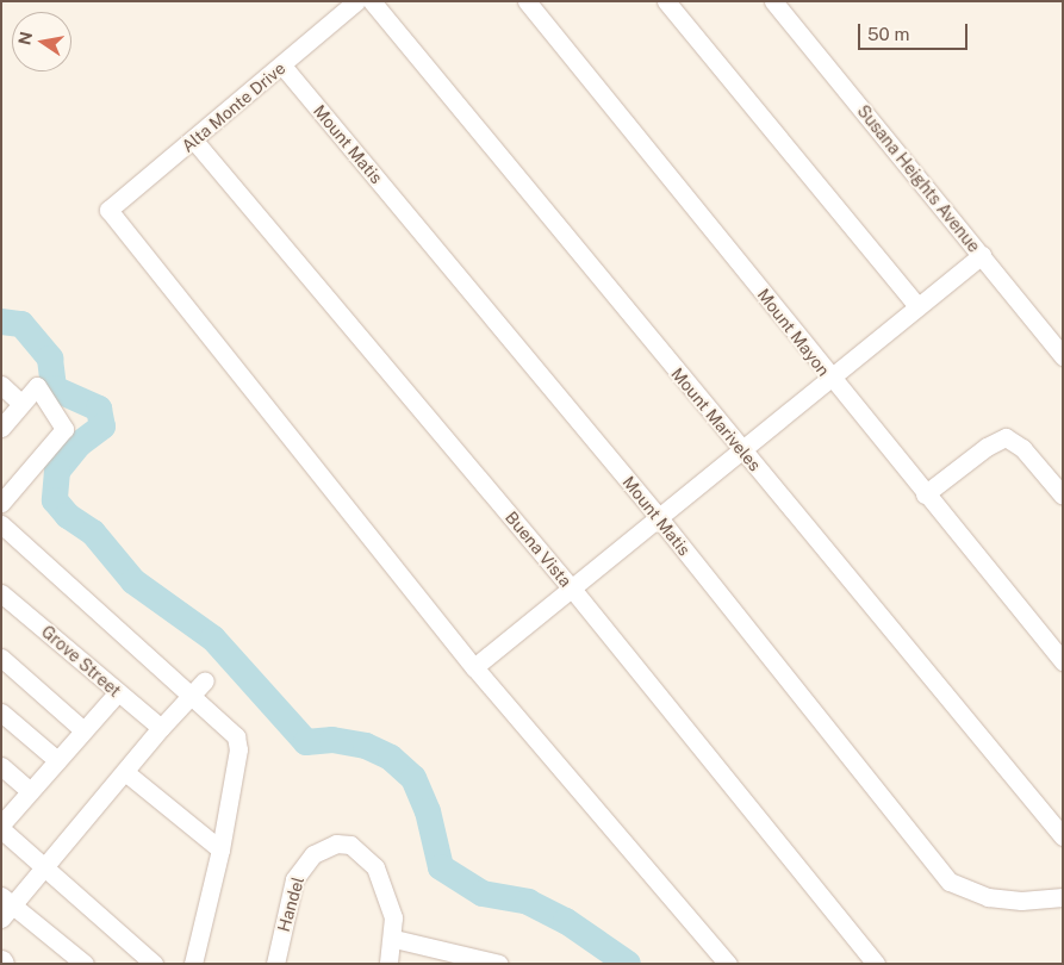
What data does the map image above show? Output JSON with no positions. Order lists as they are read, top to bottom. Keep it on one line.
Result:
{"streets":{"street":["Alta Monte Drive","Mount Matis","Susana Heights Avenue","Mount Mayon","Mount Mariveles","Buena Vista","Grove Street","Handel"]},"crossings":[["Alta Monte Drive","Mount Matis"],["Alta Monte Drive","Buena Vista"]],"scale_bar":"50 m","north":"left"}
